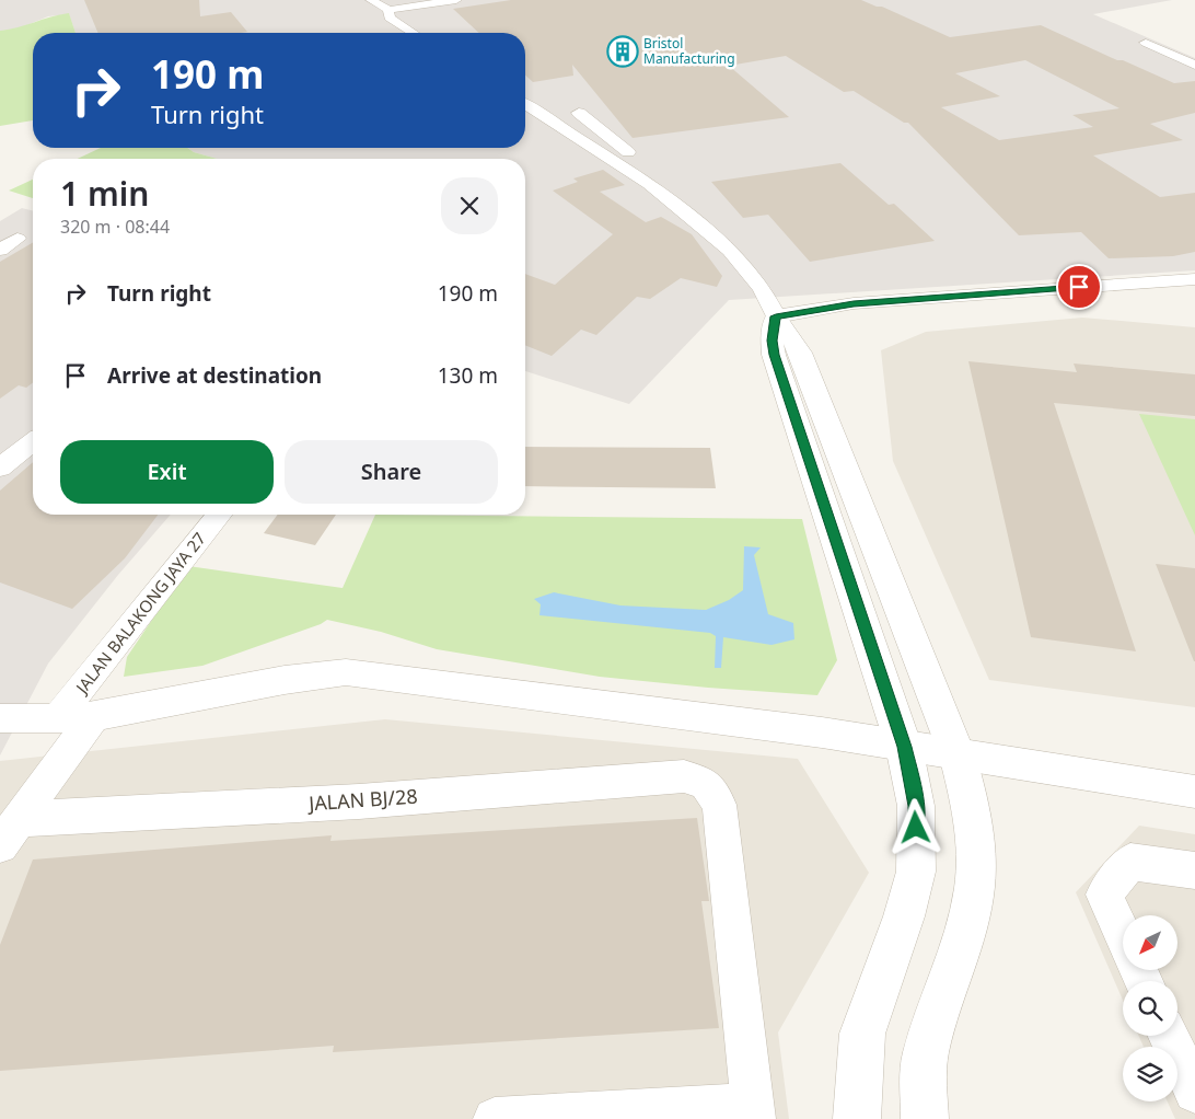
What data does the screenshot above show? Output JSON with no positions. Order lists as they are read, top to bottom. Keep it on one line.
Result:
{"streets":{"street":["JALAN BALAKONG JAYA 27","JALAN BJ/28"]},"places":{"building":["Bristol Manufacturing"]},"north":"bottom left","page":{"turn":["190 m","Turn right"],"heading":["1 min","320 m · 08:44"],"list":[{"name":"Turn right","value":"190 m"},{"name":"Arrive at destination","value":"130 m"}],"buttons":["Exit","Share"]}}
